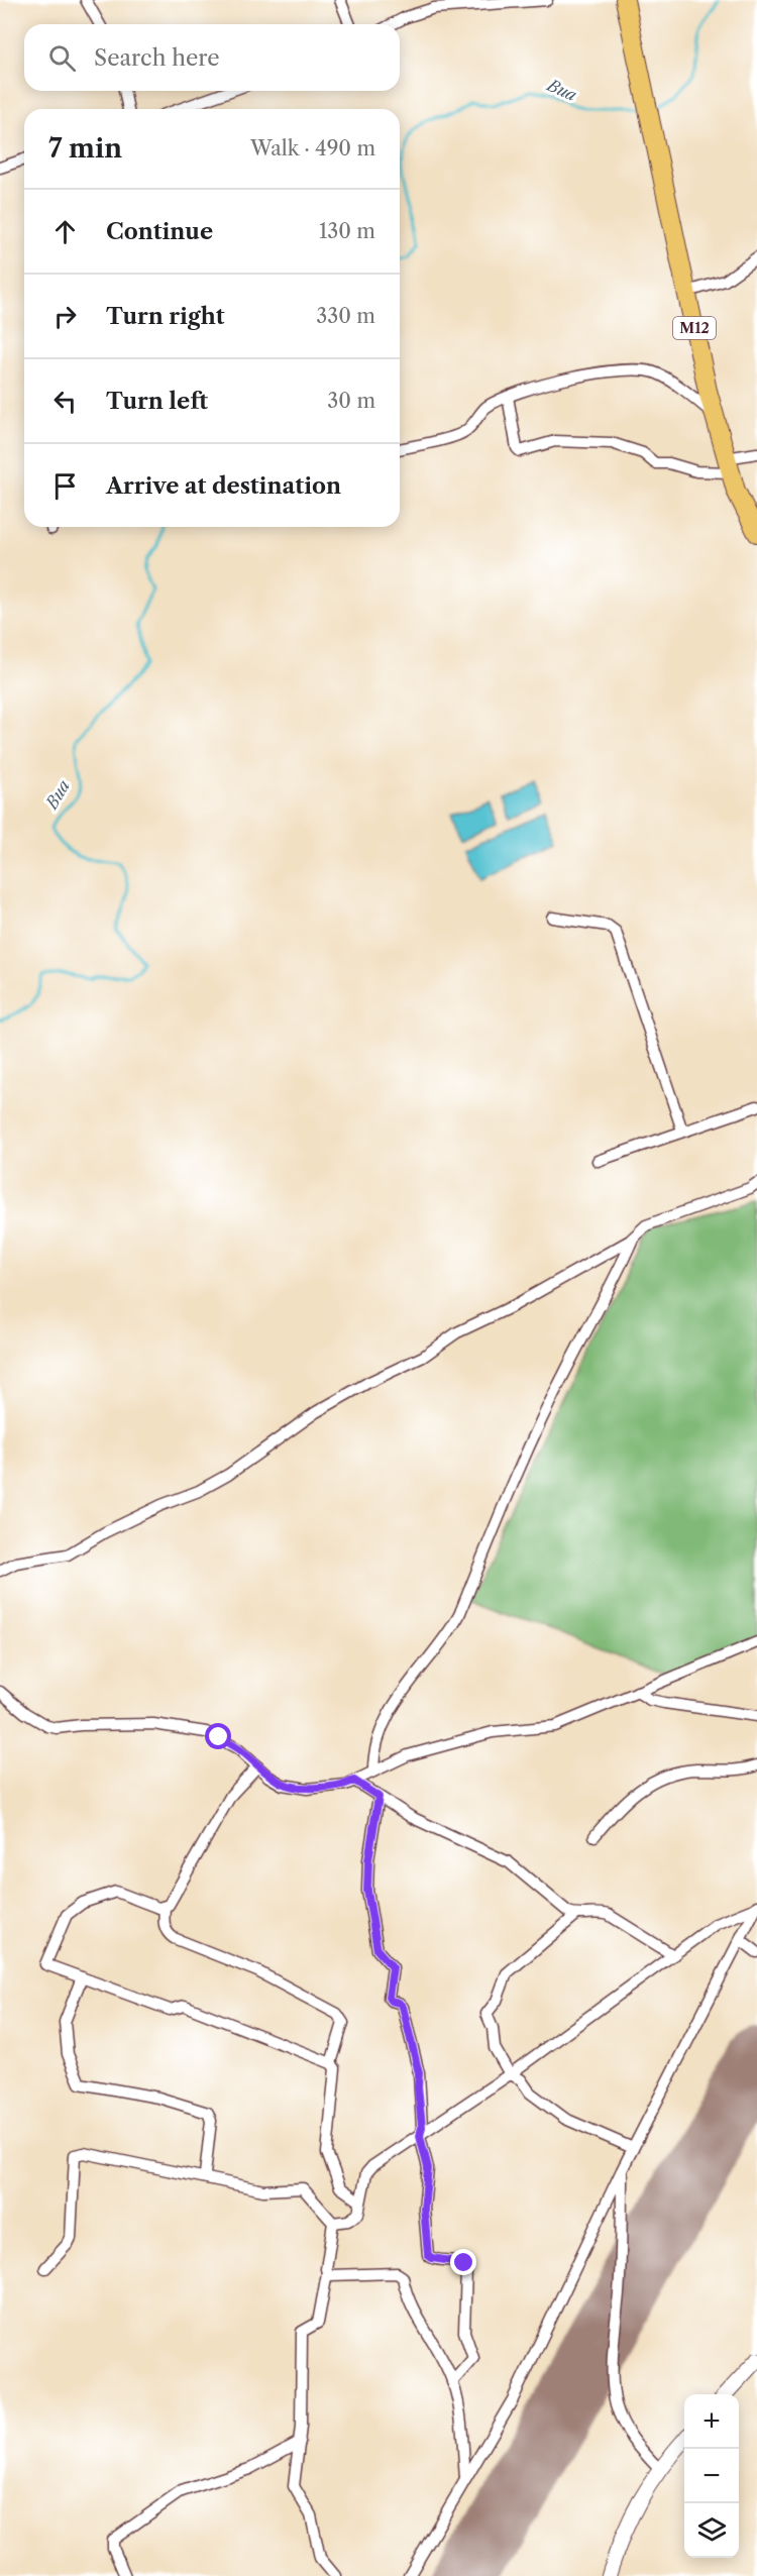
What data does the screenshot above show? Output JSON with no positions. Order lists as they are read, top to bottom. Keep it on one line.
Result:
{"streets":{"highway":["M12"]},"water":["Bua"],"page":{"search":"Search here","heading":["7 min","Walk · 490 m"],"list":[["Continue","130 m"],["Turn right","330 m"],["Turn left","30 m"],"Arrive at destination"],"map_buttons":["+","−"]}}
